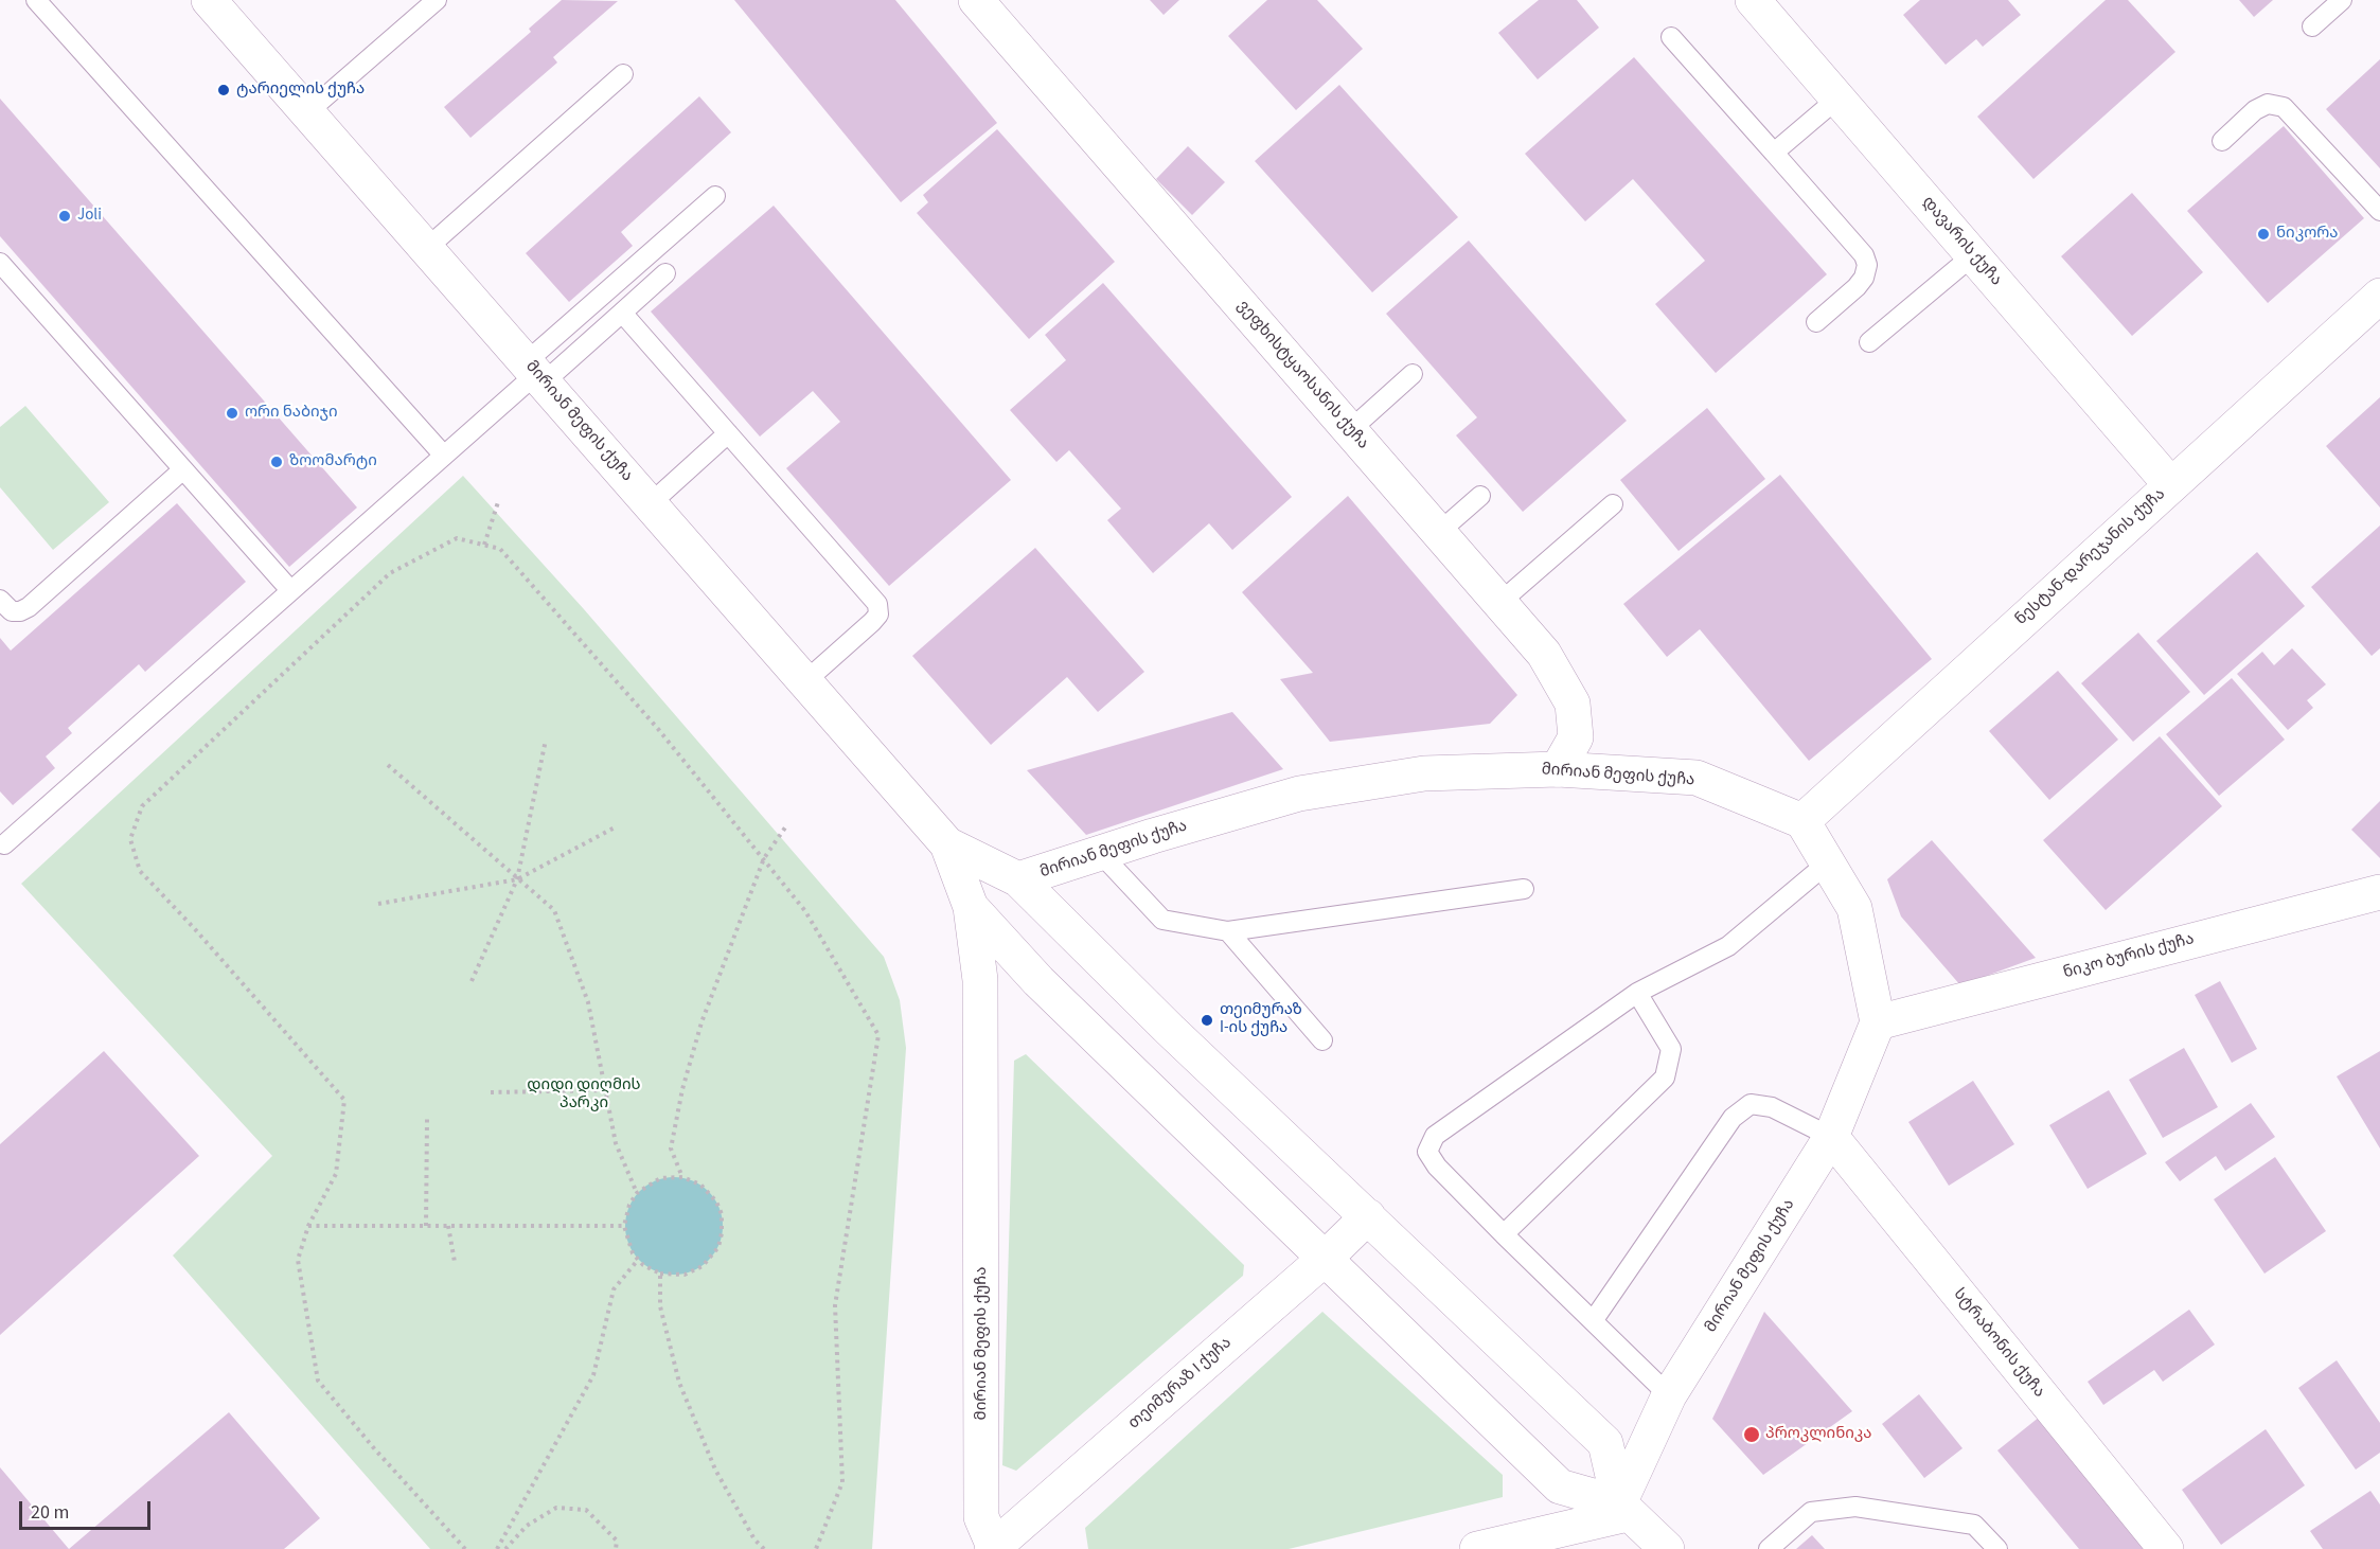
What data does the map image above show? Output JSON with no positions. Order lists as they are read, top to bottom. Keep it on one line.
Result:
{"streets":{"street":["დავარის ქუჩა","ვეფხისტყაოსანის ქუჩა","მირიან მეფის ქუჩა","ნესტან-დარეჯანის ქუჩა","ნიკო ბურის ქუჩა","სტრაბონის ქუჩა","თეიმურაზ I ქუჩა"]},"crossings":[["დავარის ქუჩა","ნესტან-დარეჯანის ქუჩა"],["ვეფხისტყაოსანის ქუჩა","მირიან მეფის ქუჩა"],["მირიან მეფის ქუჩა","ნესტან-დარეჯანის ქუჩა"],["მირიან მეფის ქუჩა","ნიკო ბურის ქუჩა"],["მირიან მეფის ქუჩა","სტრაბონის ქუჩა"],["მირიან მეფის ქუჩა","თეიმურაზ I ქუჩა"]],"parks":["დიდი დიღმის პარკი"],"places":["ტარიელის ქუჩა","Joli","ნიკორა","ორი ნაბიჯი","ზოომარტი","თეიმურაზ I-ის ქუჩა","პროკლინიკა"],"scale_bar":"20 m"}
